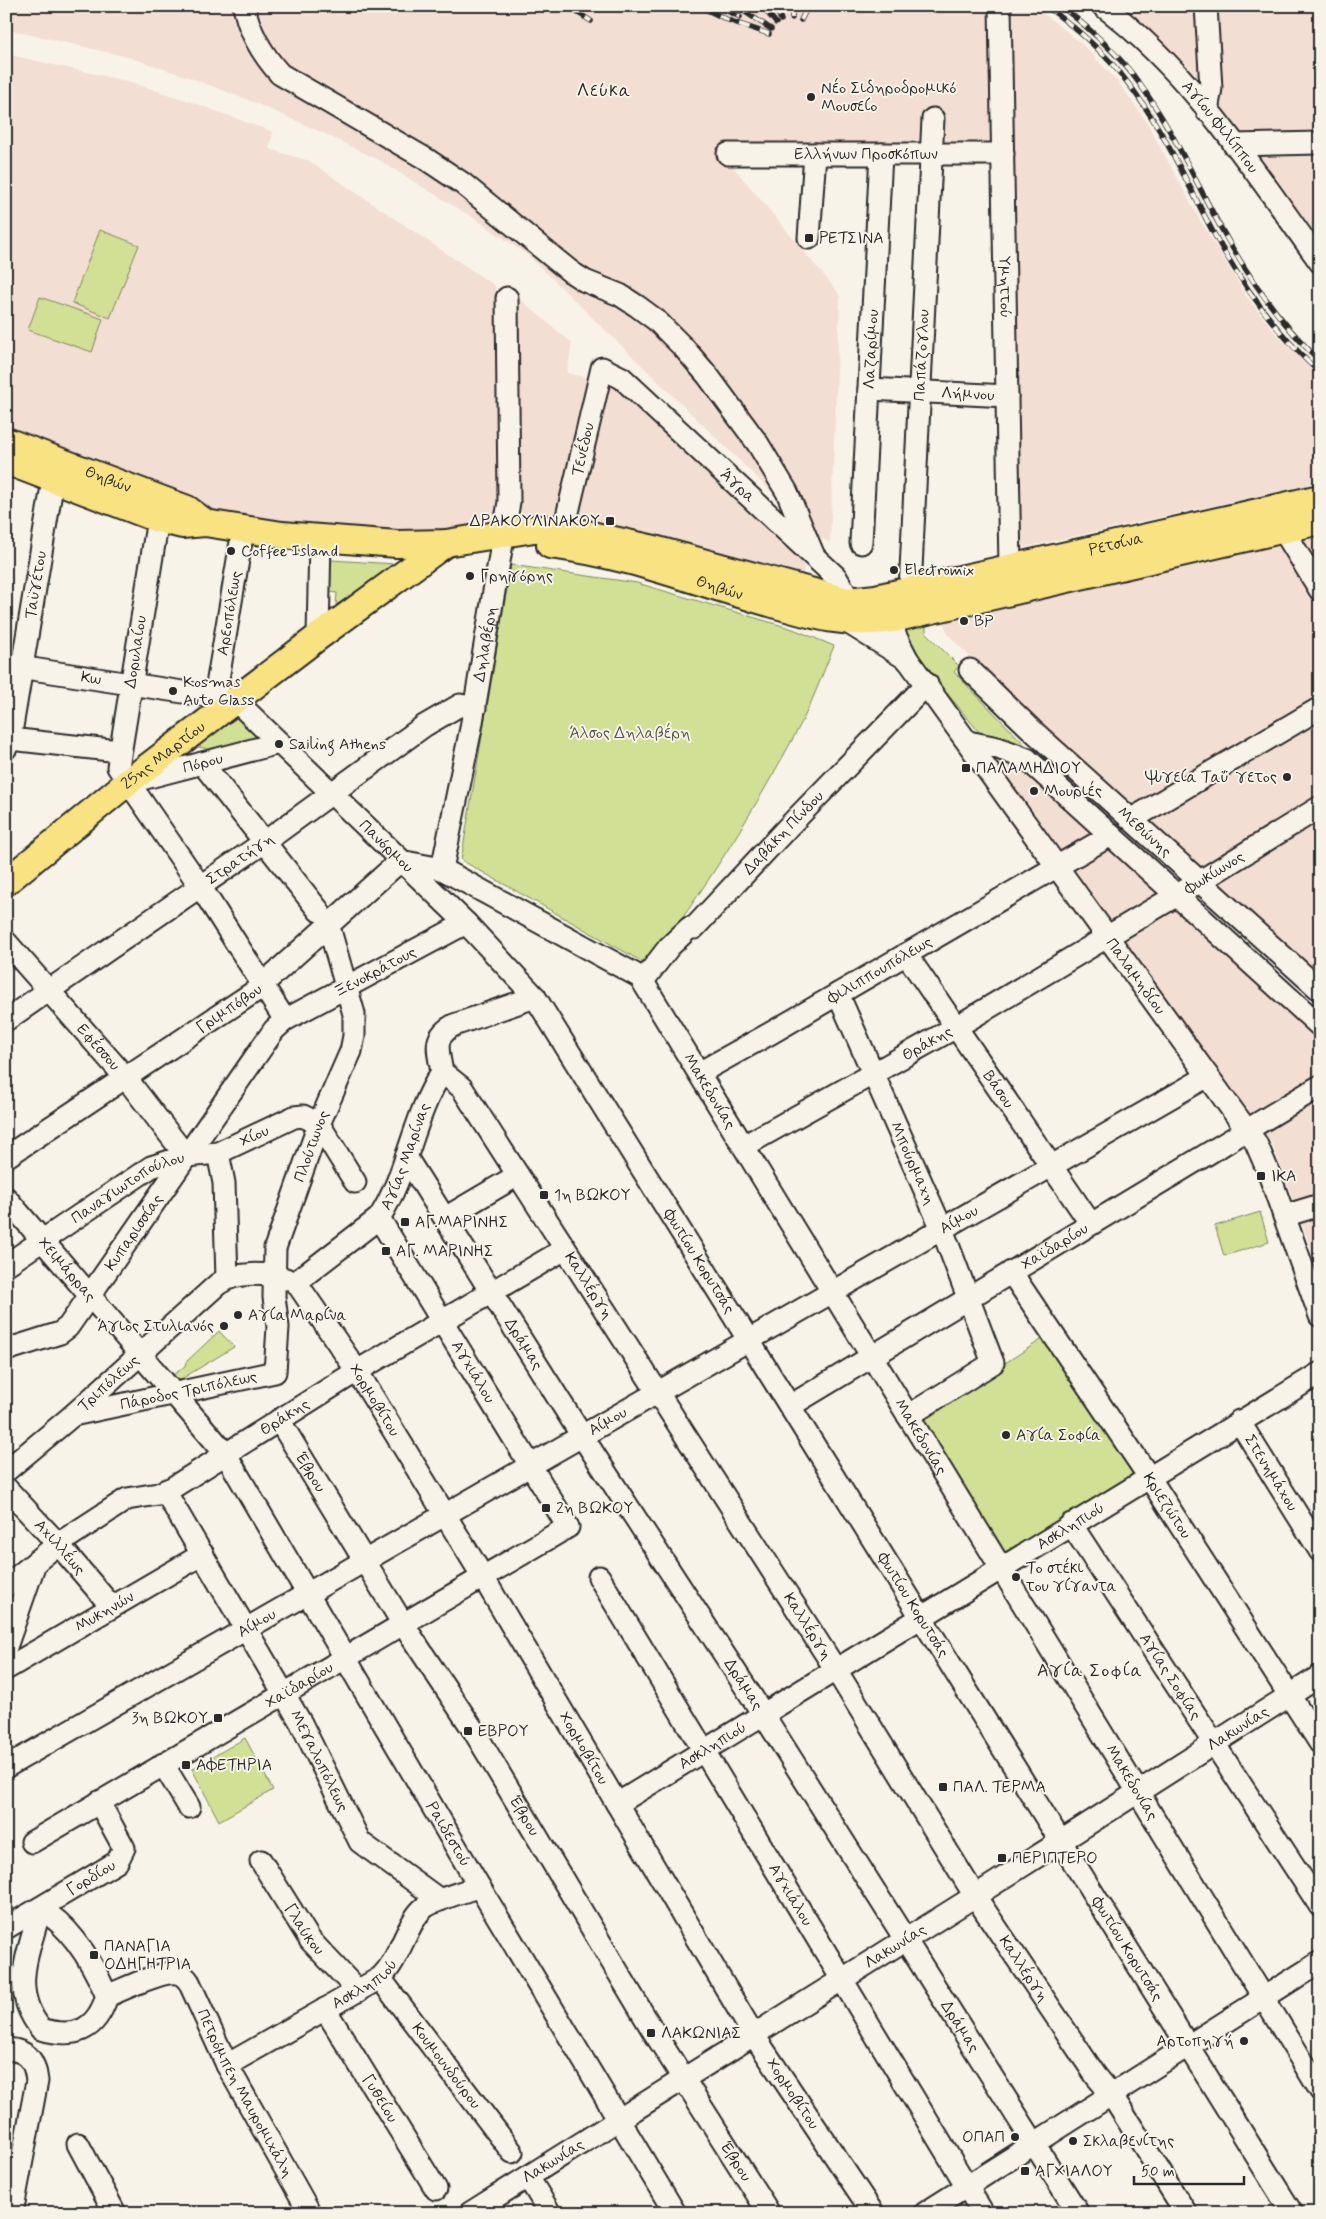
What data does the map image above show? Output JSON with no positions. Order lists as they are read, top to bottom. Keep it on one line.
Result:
{"streets":{"main road":["Θηβών","Ρετσίνα","25ης Μαρτίου"],"street":["Αγίου Φιλίππου","Ελλήνων Προσκόπων","Υμηττού","Λαζαρίμου","Παπάζογλου","Λήμνου","Τενέδου","Άγρα","Ταϋγέτου","Αρεοπόλεως","Δηλαβέρη","Δορυλαίου","Κω","Πόρου","Μεθώνης","Δαβάκη Πίνδου","Πανόρμου","Στρατήγη","Φωκίωνος","Φιλιππουπόλεως","Ξενοκράτους","Παλαμηδίου","Γριμπόβου","Θράκης","Εφέσσου","Βάσου","Μακεδονίας","Χίου","Πλούτωνος","Αγίας Μαρίνας","Μπούρμαχη","Παναγιωτοπούλου","Αίμου","Κυπαρισσίας","Χαϊδαρίου","Φωτίου Κορυτσάς","Χειμάρρας","Καλλέργη","Δράμας","Αγχιάλου","Τριπόλεως","Πάροδος Τριπόλεως","Χορμοβίτου","Έβρου","Στενημάχου","Κριεζώτου","Ασκληπιού","Αχιλλέως","Μυκηνών","Αγίας Σοφίας","Λακωνίας","Μεγαλοπόλεως","Ραιδεστού","Γορδίου","Γλαύκου","Κουμουνδούρου","Πετρόμπεη Μαυρομιχάλη","Γυθείου"]},"crossings":[["Ελλήνων Προσκόπων","Υμηττού"],["Ελλήνων Προσκόπων","Λαζαρίμου"],["Ελλήνων Προσκόπων","Παπάζογλου"],["Υμηττού","Λήμνου"],["Υμηττού","Ρετσίνα"],["Λαζαρίμου","Λήμνου"],["Παπάζογλου","Λήμνου"],["Παπάζογλου","Θηβών"],["Παπάζογλου","Ρετσίνα"],["Παπάζογλου","Παλαμηδίου"],["Τενέδου","Θηβών"],["Τενέδου","Άγρα"],["Θηβών","Άγρα"],["Θηβών","Ρετσίνα"],["Θηβών","Ταϋγέτου"],["Θηβών","Αρεοπόλεως"],["Θηβών","Δηλαβέρη"],["Θηβών","Δορυλαίου"],["Θηβών","25ης Μαρτίου"],["Θηβών","Παλαμηδίου"],["Άγρα","Παλαμηδίου"],["Ρετσίνα","Παλαμηδίου"],["Ταϋγέτου","Κω"],["Αρεοπόλεως","Κω"],["Αρεοπόλεως","25ης Μαρτίου"],["Αρεοπόλεως","Πανόρμου"],["Δηλαβέρη","Στρατήγη"],["Δηλαβέρη","Μακεδονίας"],["Δορυλαίου","Κω"],["Δορυλαίου","25ης Μαρτίου"],["Δορυλαίου","Πόρου"],["Δορυλαίου","Στρατήγη"],["Δορυλαίου","Ξενοκράτους"],["Δορυλαίου","Γριμπόβου"],["Δορυλαίου","Παναγιωτοπούλου"],["Κω","25ης Μαρτίου"],["Κω","Πανόρμου"],["25ης Μαρτίου","Πόρου"],["25ης Μαρτίου","Πανόρμου"],["Πόρου","Πανόρμου"],["Πόρου","Πλούτωνος"],["Μεθώνης","Φωκίωνος"],["Μεθώνης","Φιλιππουπόλεως"],["Μεθώνης","Παλαμηδίου"],["Δαβάκη Πίνδου","Παλαμηδίου"],["Δαβάκη Πίνδου","Μακεδονίας"],["Πανόρμου","Στρατήγη"],["Πανόρμου","Ξενοκράτους"],["Πανόρμου","Γριμπόβου"],["Πανόρμου","Φωτίου Κορυτσάς"],["Στρατήγη","Εφέσσου"],["Στρατήγη","Πλούτωνος"],["Φωκίωνος","Παλαμηδίου"],["Φωκίωνος","Θράκης"],["Φιλιππουπόλεως","Παλαμηδίου"],["Φιλιππουπόλεως","Βάσου"],["Φιλιππουπόλεως","Μακεδονίας"],["Φιλιππουπόλεως","Μπούρμαχη"],["Ξενοκράτους","Πλούτωνος"],["Ξενοκράτους","Παναγιωτοπούλου"],["Παλαμηδίου","Θράκης"],["Παλαμηδίου","Αίμου"],["Παλαμηδίου","Χαϊδαρίου"],["Γριμπόβου","Εφέσσου"],["Γριμπόβου","Πλούτωνος"],["Θράκης","Βάσου"],["Θράκης","Μακεδονίας"],["Θράκης","Μπούρμαχη"],["Θράκης","Χειμάρρας"],["Θράκης","Καλλέργη"],["Θράκης","Δράμας"],["Θράκης","Αγχιάλου"],["Θράκης","Χορμοβίτου"],["Θράκης","Έβρου"],["Θράκης","Αχιλλέως"],["Θράκης","Μεγαλοπόλεως"],["Θράκης","Ραιδεστού"],["Εφέσσου","Χίου"],["Εφέσσου","Παναγιωτοπούλου"],["Εφέσσου","Κυπαρισσίας"],["Βάσου","Αίμου"],["Βάσου","Χαϊδαρίου"],["Μακεδονίας","Μπούρμαχη"],["Μακεδονίας","Αίμου"],["Μακεδονίας","Χαϊδαρίου"],["Μακεδονίας","Ασκληπιού"],["Μακεδονίας","Λακωνίας"],["Χίου","Πλούτωνος"],["Χίου","Παναγιωτοπούλου"],["Χίου","Κυπαρισσίας"],["Πλούτωνος","Πάροδος Τριπόλεως"],["Αγίας Μαρίνας","Καλλέργη"],["Αγίας Μαρίνας","Δράμας"],["Αγίας Μαρίνας","Αγχιάλου"],["Αγίας Μαρίνας","Χορμοβίτου"],["Μπούρμαχη","Αίμου"],["Μπούρμαχη","Χαϊδαρίου"],["Παναγιωτοπούλου","Κυπαρισσίας"],["Παναγιωτοπούλου","Χειμάρρας"],["Αίμου","Φωτίου Κορυτσάς"],["Αίμου","Καλλέργη"],["Αίμου","Δράμας"],["Αίμου","Αγχιάλου"],["Αίμου","Χορμοβίτου"],["Αίμου","Έβρου"],["Αίμου","Μεγαλοπόλεως"],["Αίμου","Ραιδεστού"],["Κυπαρισσίας","Χειμάρρας"],["Χαϊδαρίου","Φωτίου Κορυτσάς"],["Χαϊδαρίου","Αγχιάλου"],["Χαϊδαρίου","Χορμοβίτου"],["Χαϊδαρίου","Έβρου"],["Χαϊδαρίου","Κριεζώτου"],["Χαϊδαρίου","Μεγαλοπόλεως"],["Χαϊδαρίου","Ραιδεστού"],["Χαϊδαρίου","Γορδίου"],["Φωτίου Κορυτσάς","Ασκληπιού"],["Φωτίου Κορυτσάς","Λακωνίας"],["Χειμάρρας","Τριπόλεως"],["Χειμάρρας","Πάροδος Τριπόλεως"],["Χειμάρρας","Ραιδεστού"],["Καλλέργη","Ασκληπιού"],["Καλλέργη","Λακωνίας"],["Δράμας","Ασκληπιού"],["Δράμας","Λακωνίας"],["Αγχιάλου","Ασκληπιού"],["Αγχιάλου","Λακωνίας"],["Τριπόλεως","Πάροδος Τριπόλεως"],["Χορμοβίτου","Ασκληπιού"],["Χορμοβίτου","Λακωνίας"],["Έβρου","Λακωνίας"],["Στενημάχου","Ασκληπιού"],["Κριεζώτου","Ασκληπιού"],["Κριεζώτου","Λακωνίας"],["Ασκληπιού","Αγίας Σοφίας"],["Ασκληπιού","Μεγαλοπόλεως"],["Ασκληπιού","Ραιδεστού"],["Ασκληπιού","Γλαύκου"],["Ασκληπιού","Κουμουνδούρου"],["Ασκληπιού","Πετρόμπεη Μαυρομιχάλη"],["Ασκληπιού","Γυθείου"],["Αχιλλέως","Μυκηνών"],["Μυκηνών","Μεγαλοπόλεως"],["Αγίας Σοφίας","Λακωνίας"],["Λακωνίας","Ραιδεστού"]],"districts":["Λεύκα","Αγία Σοφία"],"parks":["Άλσος Δηλαβέρη"],"places":{"other":["Νέο Σιδηροδρομικό Μουσείο","Coffee Island","Electromix","Γρηγόρης","BP","Kosmas Auto Glass","Sailing Athens","Ψυγεία Ταΰγετος","Μουριές","Αγία Μαρίνα","Άγιος Στυλιανός","Αγία Σοφία","Το στέκι του γίγαντα","Αρτοπηγή","ΟΠΑΠ","Σκλαβενίτης"],"transit":["ΡΕΤΣΙΝΑ","ΔΡΑΚΟΥΛΙΝΑΚΟΥ","ΠΑΛΑΜΗΔΙΟΥ","ΙΚΑ","1η ΒΩΚΟΥ","ΑΓ.ΜΑΡΙΝΗΣ","ΑΓ. ΜΑΡΙΝΗΣ","2η ΒΩΚΟΥ","3η ΒΩΚΟΥ","ΕΒΡΟΥ","ΑΦΕΤΗΡΙΑ","ΠΑΛ. ΤΕΡΜΑ","ΠΕΡΙΠΤΕΡΟ","ΠΑΝΑΓΙΑ ΟΔΗΓΗΤΡΙΑ","ΛΑΚΩΝΙΑΣ","ΑΓΧΙΑΛΟΥ"]},"scale_bar":"50 m"}
